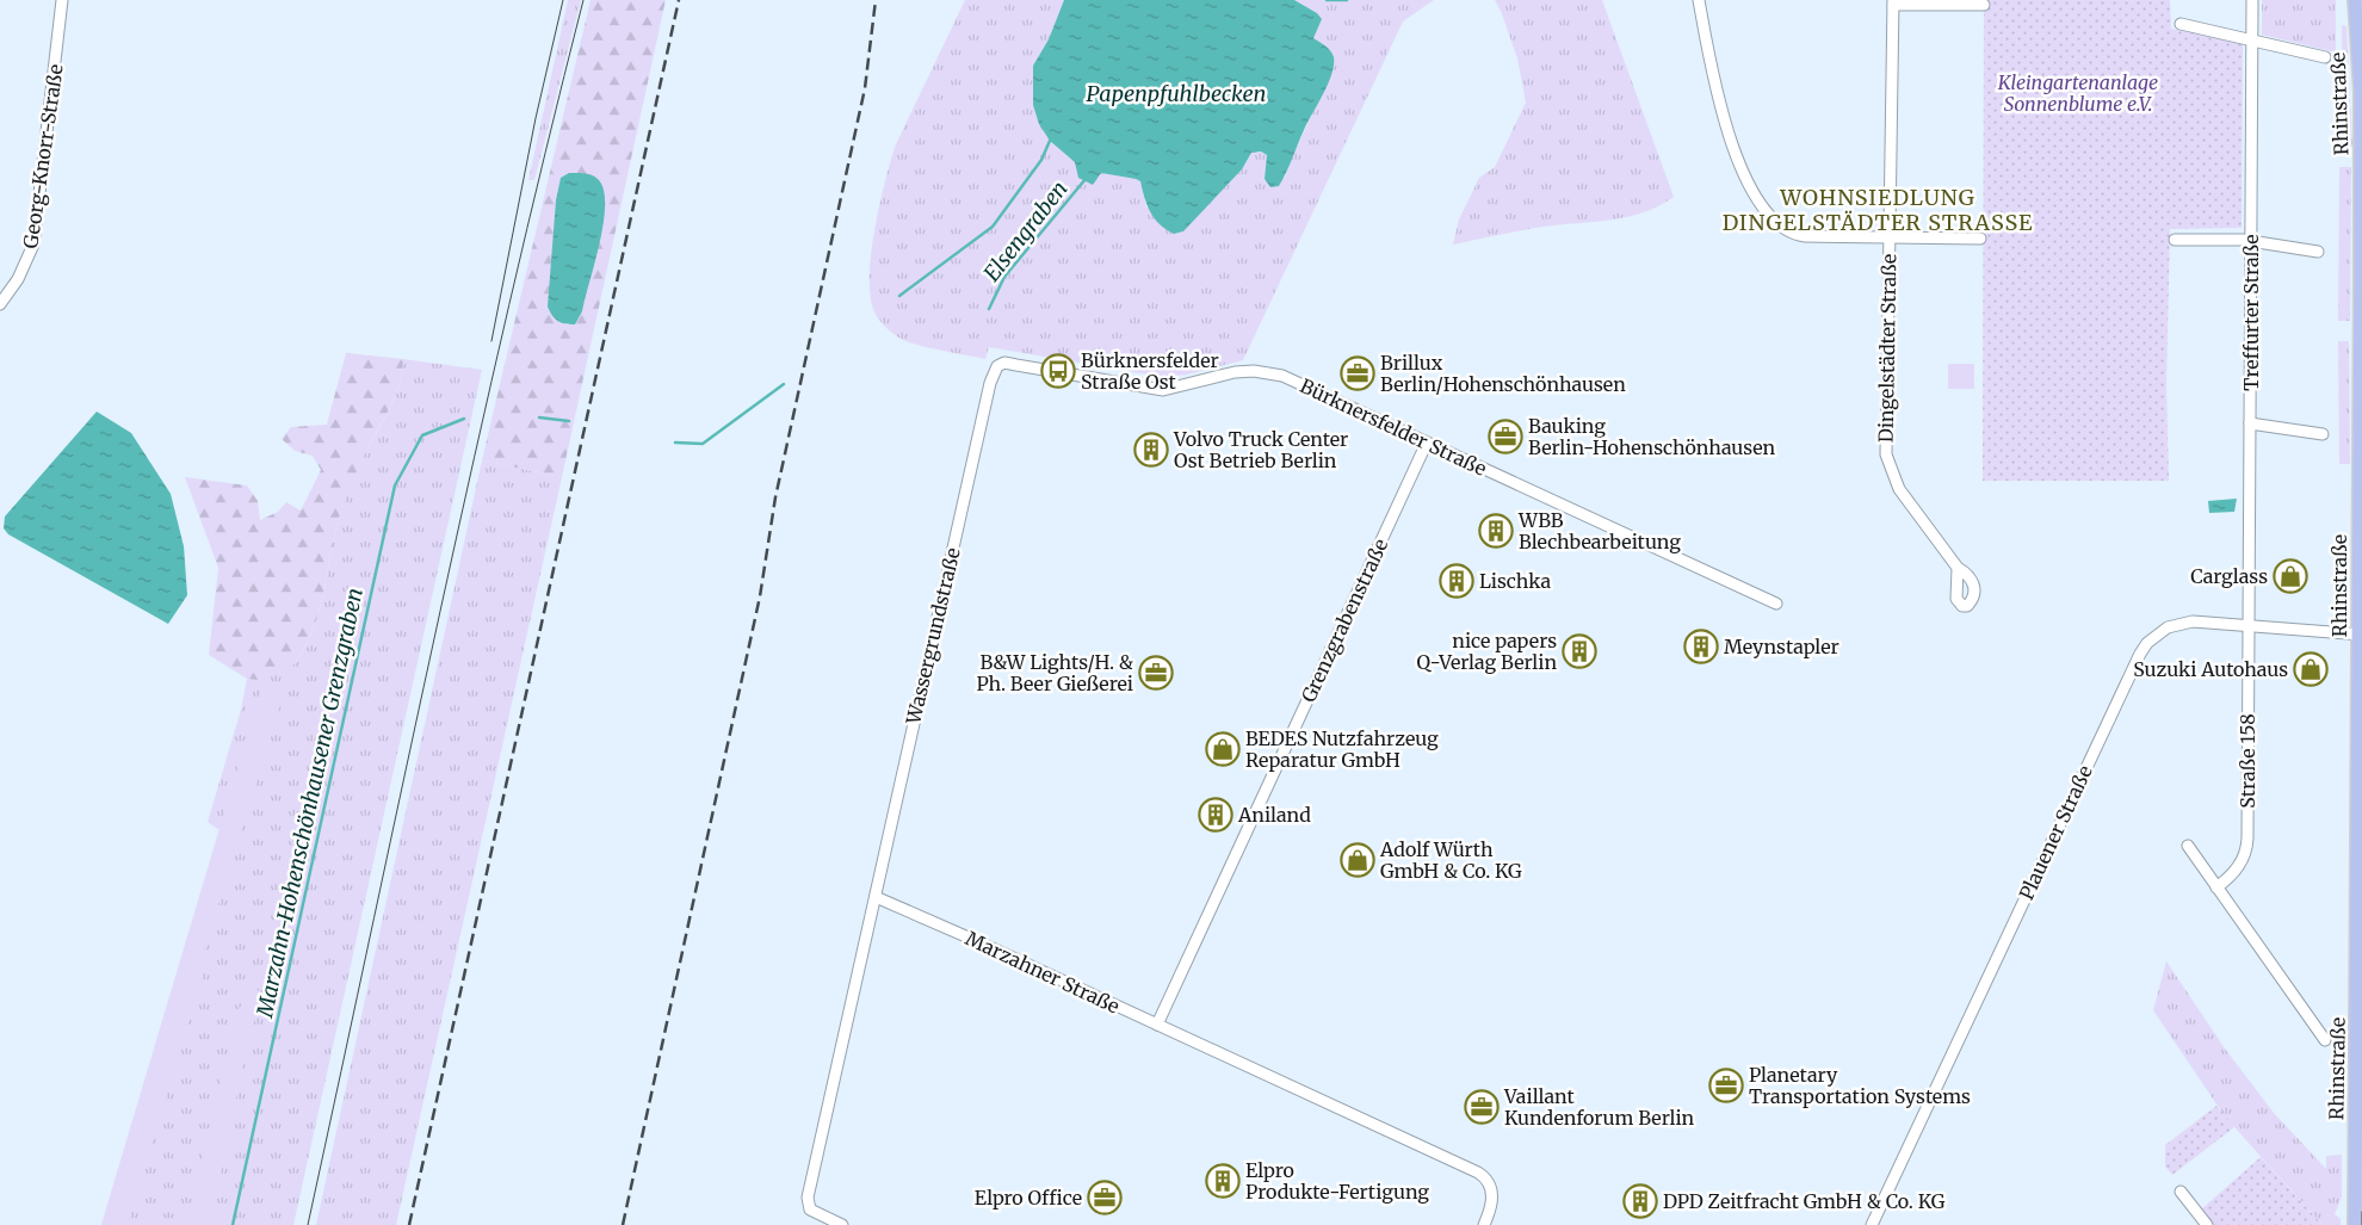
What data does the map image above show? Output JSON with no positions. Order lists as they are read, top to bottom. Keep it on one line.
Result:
{"streets":{"main road":["Rhinstraße"],"street":["Georg-Knorr-Straße","Treffurter Straße","Dingelstädter Straße","Bürknersfelder Straße","Grenzgrabenstraße","Wassergrundstraße","Straße 158","Plauener Straße","Marzahner Straße"]},"crossings":[["Rhinstraße","Plauener Straße"],["Treffurter Straße","Straße 158"],["Treffurter Straße","Plauener Straße"],["Bürknersfelder Straße","Grenzgrabenstraße"],["Bürknersfelder Straße","Wassergrundstraße"],["Grenzgrabenstraße","Marzahner Straße"],["Wassergrundstraße","Marzahner Straße"],["Straße 158","Plauener Straße"]],"districts":["WOHNSIEDLUNG DINGELSTÄDTER STRASSE"],"water":["Papenpfuhlbecken","Elsengraben","Marzahn-Hohenschönhausener Grenzgraben"],"parks":["Kleingartenanlage Sonnenblume e.V."],"places":{"bus stop":["Bürknersfelder Straße Ost"],"office":["Brillux Berlin/Hohenschönhausen","Bauking Berlin-Hohenschönhausen","B&W Lights/H. & Ph. Beer Gießerei","Planetary Transportation Systems","Vaillant Kundenforum Berlin","Elpro Office"],"building":["Volvo Truck Center Ost Betrieb Berlin","WBB Blechbearbeitung","Lischka","Meynstapler","nice papers Q-Verlag Berlin","Aniland","Elpro Produkte-Fertigung","DPD Zeitfracht GmbH & Co. KG"],"shop":["Carglass","Suzuki Autohaus","BEDES Nutzfahrzeug Reparatur GmbH","Adolf Würth GmbH & Co. KG"]}}
